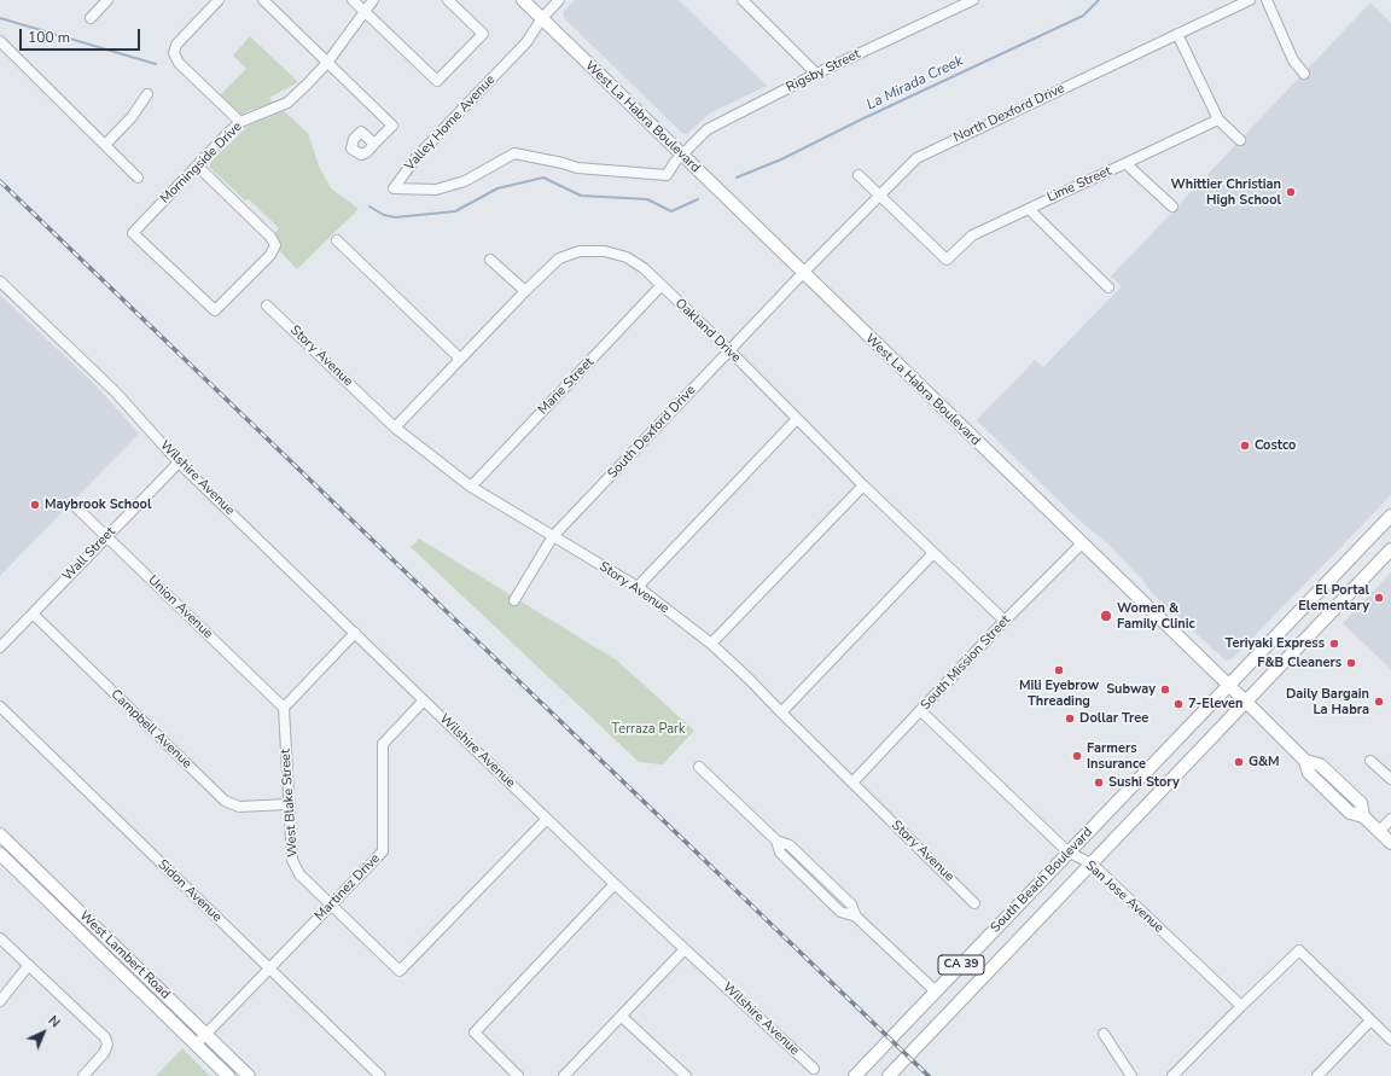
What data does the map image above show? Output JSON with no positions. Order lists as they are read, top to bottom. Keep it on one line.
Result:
{"streets":{"main road":["West La Habra Boulevard","South Beach Boulevard","West Lambert Road","CA 39"],"street":["Rigsby Street","North Dexford Drive","Valley Home Avenue","Morningside Drive","Lime Street","Oakland Drive","Story Avenue","Marie Street","South Dexford Drive","Wilshire Avenue","Wall Street","Union Avenue","South Mission Street","Campbell Avenue","West Blake Street","Martinez Drive","Sidon Avenue","San Jose Avenue"]},"crossings":[["Rigsby Street","West La Habra Boulevard"],["Rigsby Street","Valley Home Avenue"],["North Dexford Drive","West La Habra Boulevard"],["North Dexford Drive","Lime Street"],["North Dexford Drive","South Dexford Drive"],["West La Habra Boulevard","Valley Home Avenue"],["West La Habra Boulevard","South Dexford Drive"],["West La Habra Boulevard","South Mission Street"],["West La Habra Boulevard","South Beach Boulevard"],["West La Habra Boulevard","CA 39"],["Oakland Drive","Story Avenue"],["Oakland Drive","Marie Street"],["Oakland Drive","South Dexford Drive"],["Oakland Drive","South Mission Street"],["Story Avenue","Marie Street"],["Story Avenue","South Dexford Drive"],["Story Avenue","South Mission Street"],["Wilshire Avenue","Wall Street"],["Wilshire Avenue","West Blake Street"],["Wilshire Avenue","Martinez Drive"],["Wall Street","Union Avenue"],["Wall Street","Campbell Avenue"],["Union Avenue","West Blake Street"],["South Mission Street","San Jose Avenue"],["Campbell Avenue","West Blake Street"],["West Blake Street","Martinez Drive"],["South Beach Boulevard","San Jose Avenue"],["South Beach Boulevard","CA 39"],["Martinez Drive","Sidon Avenue"],["Martinez Drive","West Lambert Road"]],"water":["La Mirada Creek"],"parks":["Terraza Park"],"places":["Whittier Christian High School","Costco","Maybrook School","El Portal Elementary","Women & Family Clinic","Teriyaki Express","F&B Cleaners","Mili Eyebrow Threading","Subway","Daily Bargain La Habra","7-Eleven","Dollar Tree","Farmers Insurance","G&M","Sushi Story"],"scale_bar":"100 m","north":"top right"}
